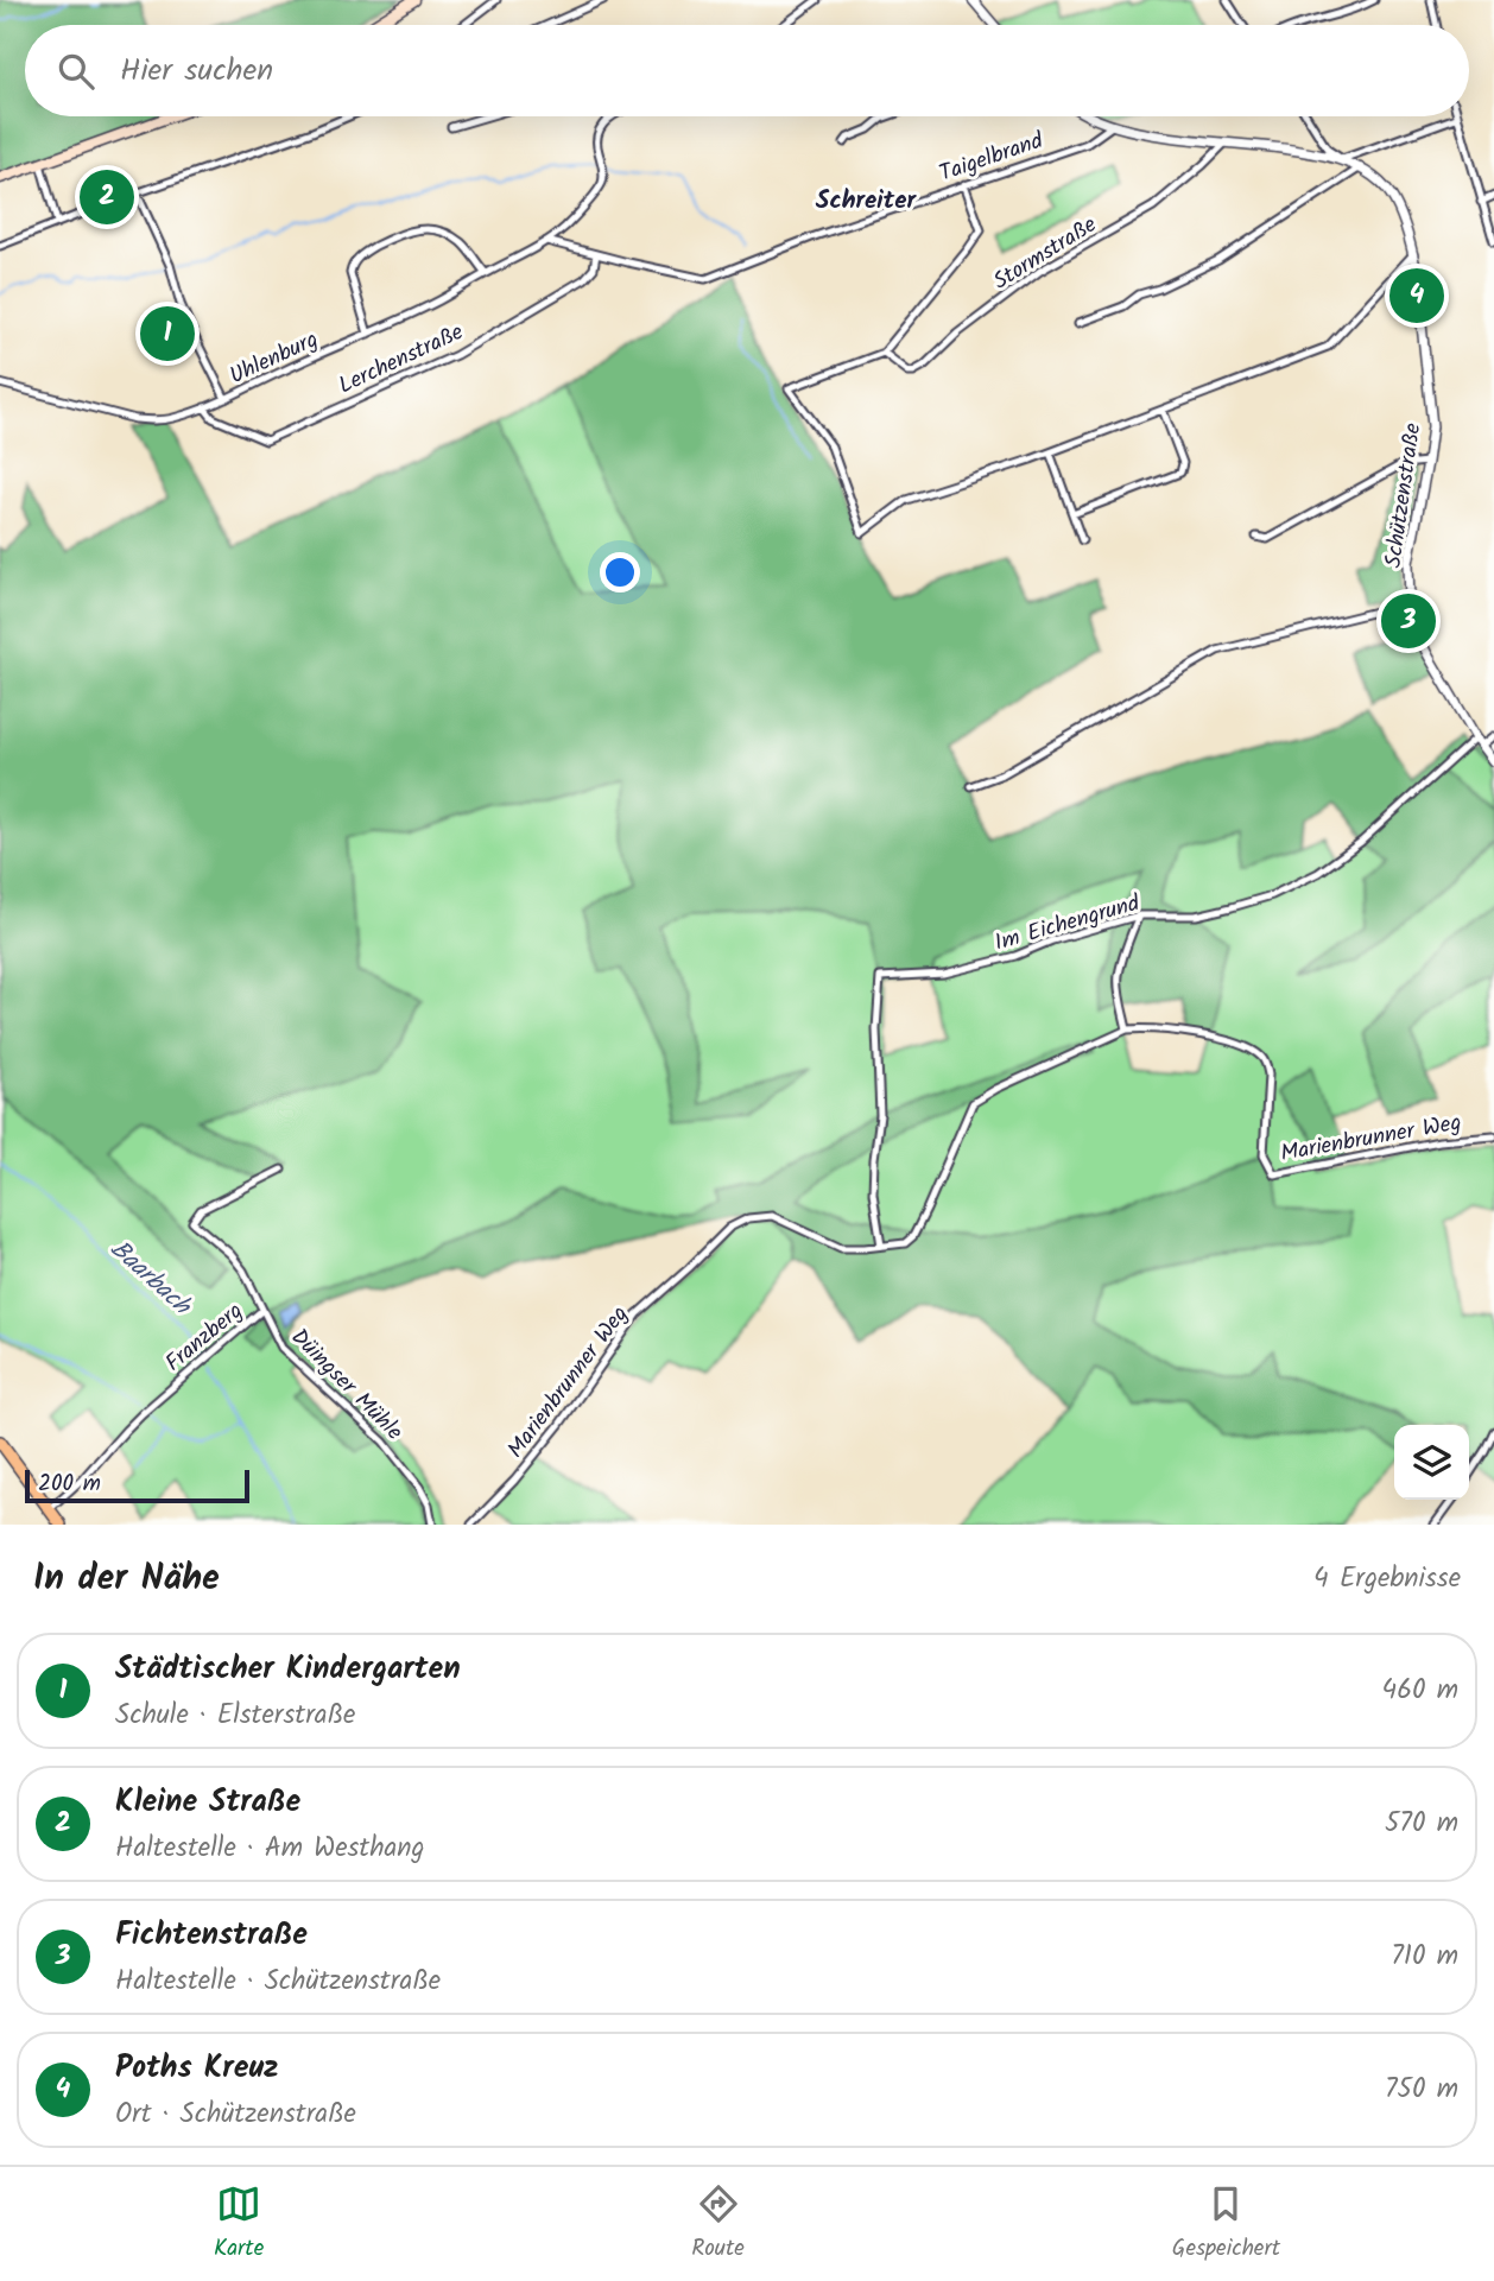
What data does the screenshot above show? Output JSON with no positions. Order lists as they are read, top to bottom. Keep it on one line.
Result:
{"streets":{"street":["Taigelbrand","Stormstraße","Uhlenburg","Lerchenstraße","Schützenstraße","Im Eichengrund","Marienbrunner Weg","Franzberg","Düingser Mühle"]},"crossings":[["Taigelbrand","Uhlenburg"],["Taigelbrand","Lerchenstraße"],["Taigelbrand","Schützenstraße"],["Stormstraße","Schützenstraße"],["Uhlenburg","Lerchenstraße"],["Schützenstraße","Im Eichengrund"],["Im Eichengrund","Marienbrunner Weg"],["Franzberg","Düingser Mühle"]],"districts":["Schreiter"],"water":["Baarbach"],"scale_bar":"200 m","page":{"search":"Hier suchen","pins":["2","4","1","3"],"scale":"200 m","heading":["In der Nähe","4 Ergebnisse"],"list":[{"mark":"1","name":"Städtischer Kindergarten","note":"Schule · Elsterstraße","value":"460 m"},{"mark":"2","name":"Kleine Straße","note":"Haltestelle · Am Westhang","value":"570 m"},{"mark":"3","name":"Fichtenstraße","note":"Haltestelle · Schützenstraße","value":"710 m"},{"mark":"4","name":"Poths Kreuz","note":"Ort · Schützenstraße","value":"750 m"}],"nav":["Karte","Route","Gespeichert"]}}
